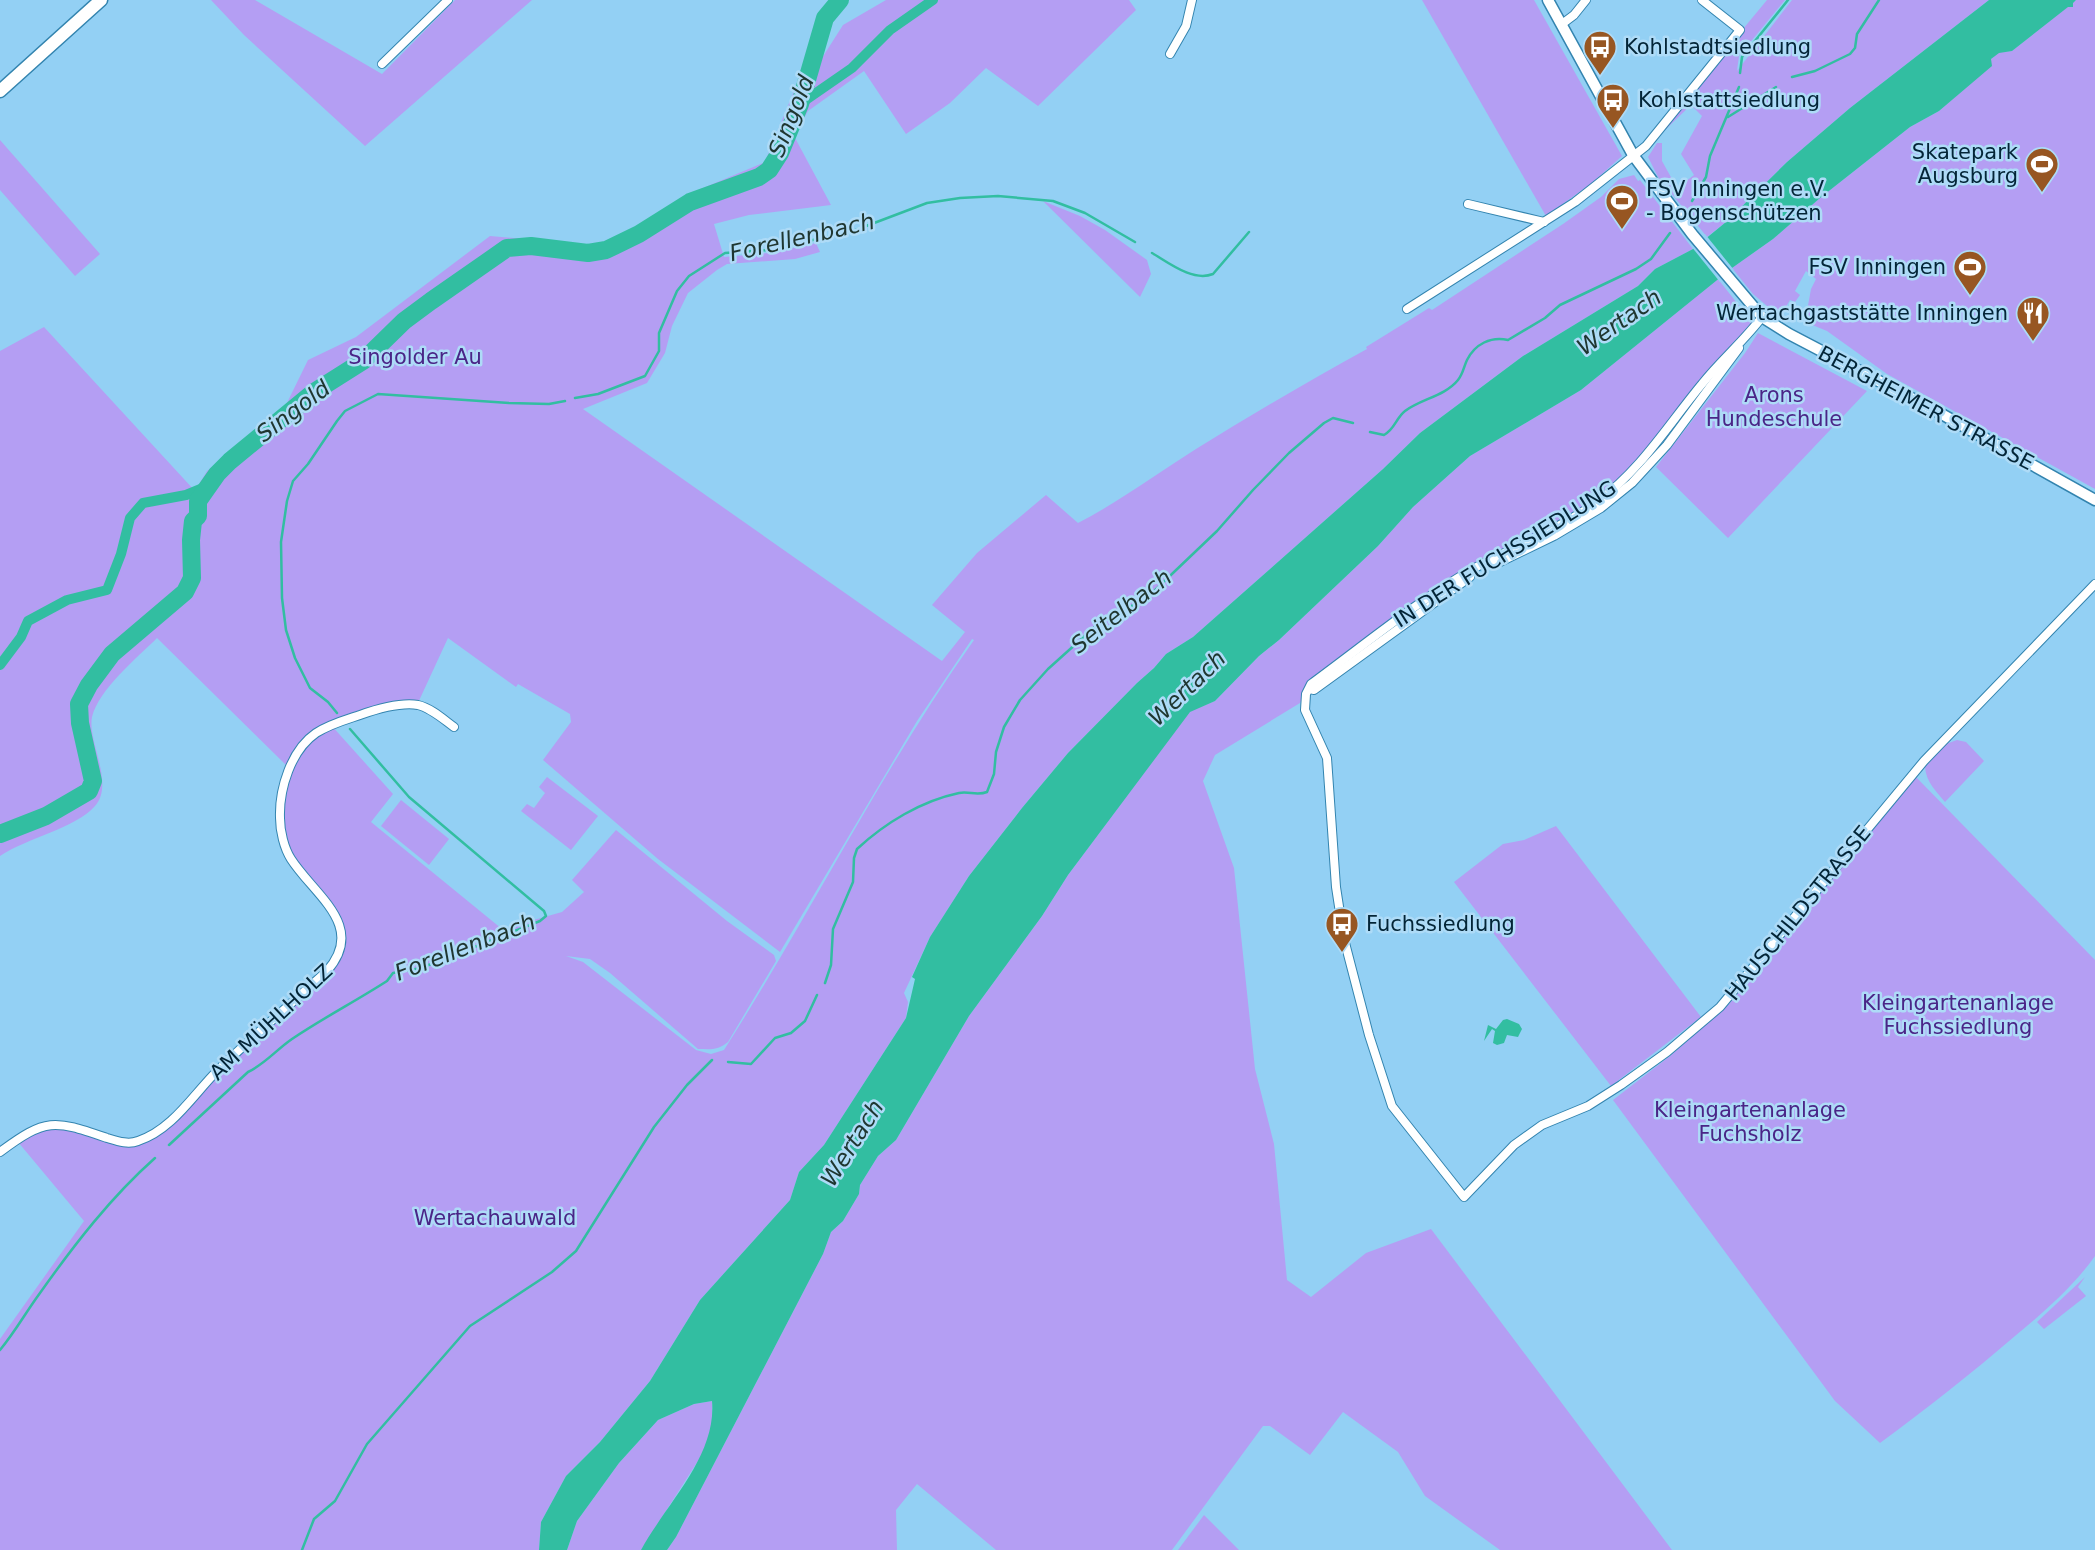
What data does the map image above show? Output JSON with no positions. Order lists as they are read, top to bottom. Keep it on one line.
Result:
{"streets":{"street":["BERGHEIMER STRASSE","IN DER FUCHSSIEDLUNG","HAUSCHILDSTRASSE","AM MÜHLHOLZ"]},"crossings":[["BERGHEIMER STRASSE","IN DER FUCHSSIEDLUNG"],["IN DER FUCHSSIEDLUNG","HAUSCHILDSTRASSE"]],"water":["Singold","Forellenbach","Wertach","Seitelbach"],"parks":["Singolder Au","Arons Hundeschule","Kleingartenanlage Fuchssiedlung","Kleingartenanlage Fuchsholz","Wertachauwald"],"places":{"bus stop":["Kohlstadtsiedlung","Kohlstattsiedlung","Fuchssiedlung"],"sports":["Skatepark Augsburg","FSV Inningen e.V. - Bogenschützen","FSV Inningen"],"restaurant":["Wertachgaststätte Inningen"]}}
